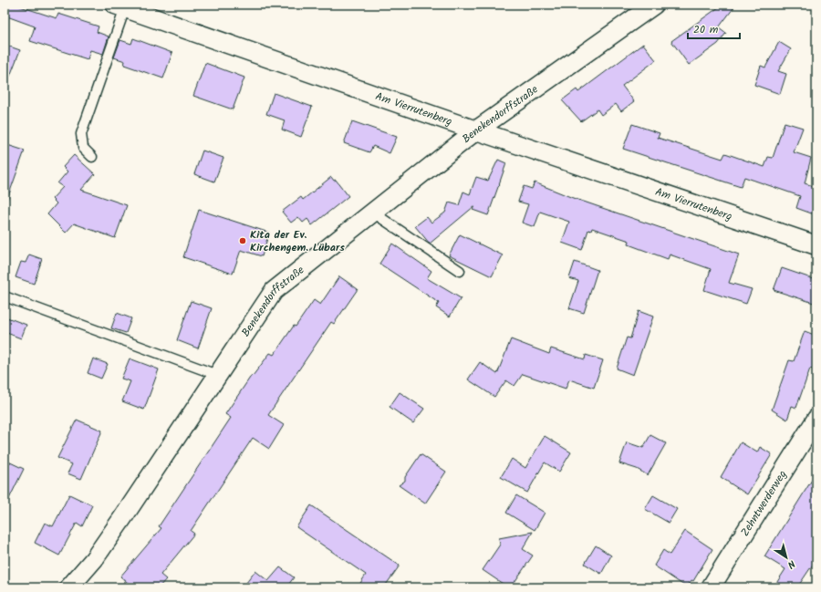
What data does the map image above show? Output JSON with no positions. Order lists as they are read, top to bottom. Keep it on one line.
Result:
{"streets":{"street":["Am Vierrutenberg","Benekendorffstraße","Zehntwerderweg"]},"crossings":[["Am Vierrutenberg","Benekendorffstraße"]],"places":["Kita der Ev. Kirchengem. Lübars"],"scale_bar":"20 m","north":"bottom right"}
